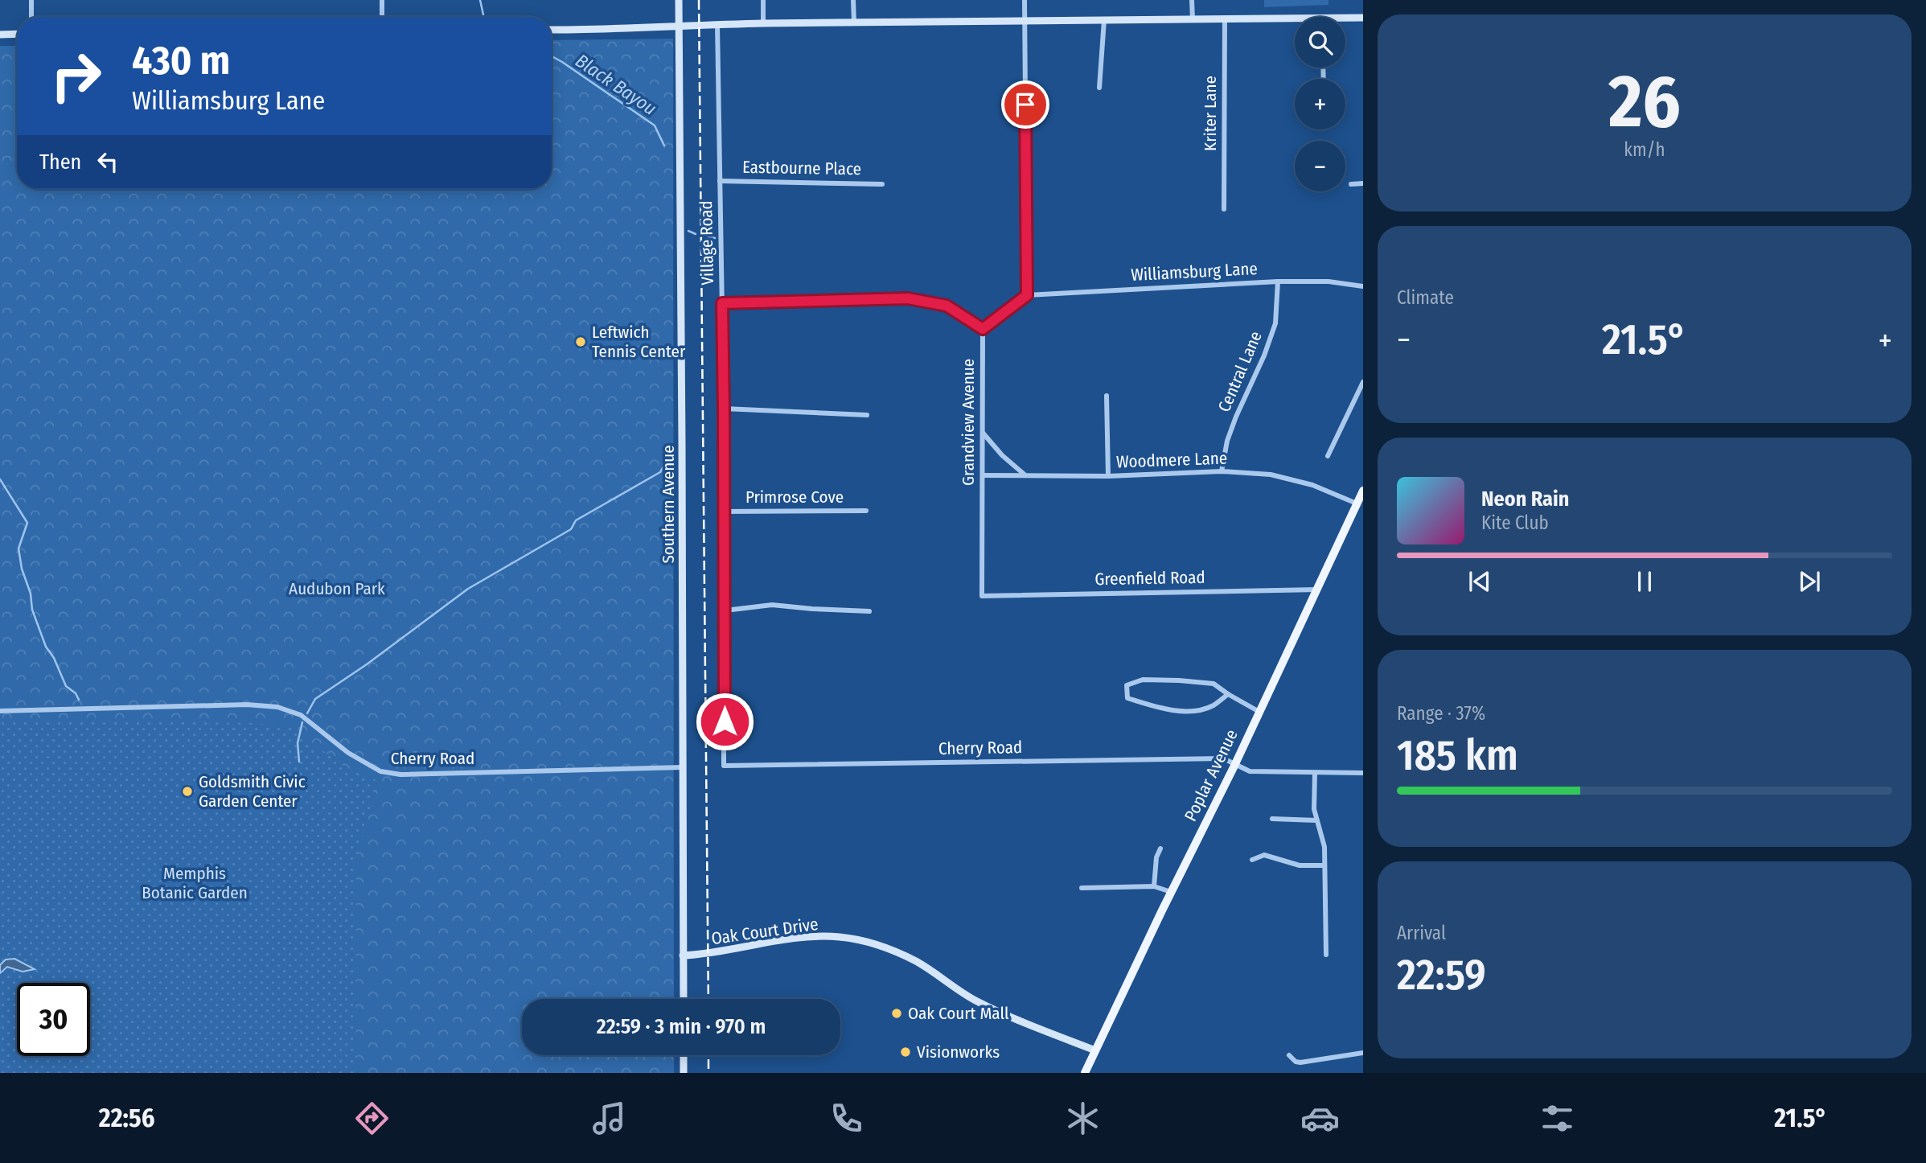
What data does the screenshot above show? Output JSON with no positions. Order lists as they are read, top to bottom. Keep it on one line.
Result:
{"streets":{"main road":["Poplar Avenue"],"street":["Kriter Lane","Eastbourne Place","Village Road","Williamsburg Lane","Central Lane","Grandview Avenue","Woodmere Lane","Primrose Cove","Southern Avenue","Greenfield Road","Cherry Road","Oak Court Drive"]},"crossings":[["Eastbourne Place","Village Road"],["Village Road","Primrose Cove"],["Village Road","Cherry Road"],["Williamsburg Lane","Central Lane"],["Central Lane","Woodmere Lane"],["Grandview Avenue","Woodmere Lane"],["Grandview Avenue","Greenfield Road"],["Woodmere Lane","Poplar Avenue"],["Southern Avenue","Cherry Road"],["Southern Avenue","Oak Court Drive"],["Greenfield Road","Poplar Avenue"],["Cherry Road","Poplar Avenue"],["Poplar Avenue","Oak Court Drive"]],"water":["Black Bayou"],"parks":["Audubon Park","Memphis Botanic Garden"],"places":["Leftwich Tennis Center","Goldsmith Civic Garden Center","Oak Court Mall","Visionworks"],"page":{"tile":[["26","km/h"],"Climate",["Range · 37%","185 km"],["Arrival","22:59"]],"map_buttons":["+","−"],"turn":["430 m","Williamsburg Lane"],"then":"Then","heat":["−","21.5°","+"],"song":["Neon Rain","Kite Club"],"limit":"30","trip":"22:59 · 3 min · 970 m","tabs":["22:56","21.5°"]}}
